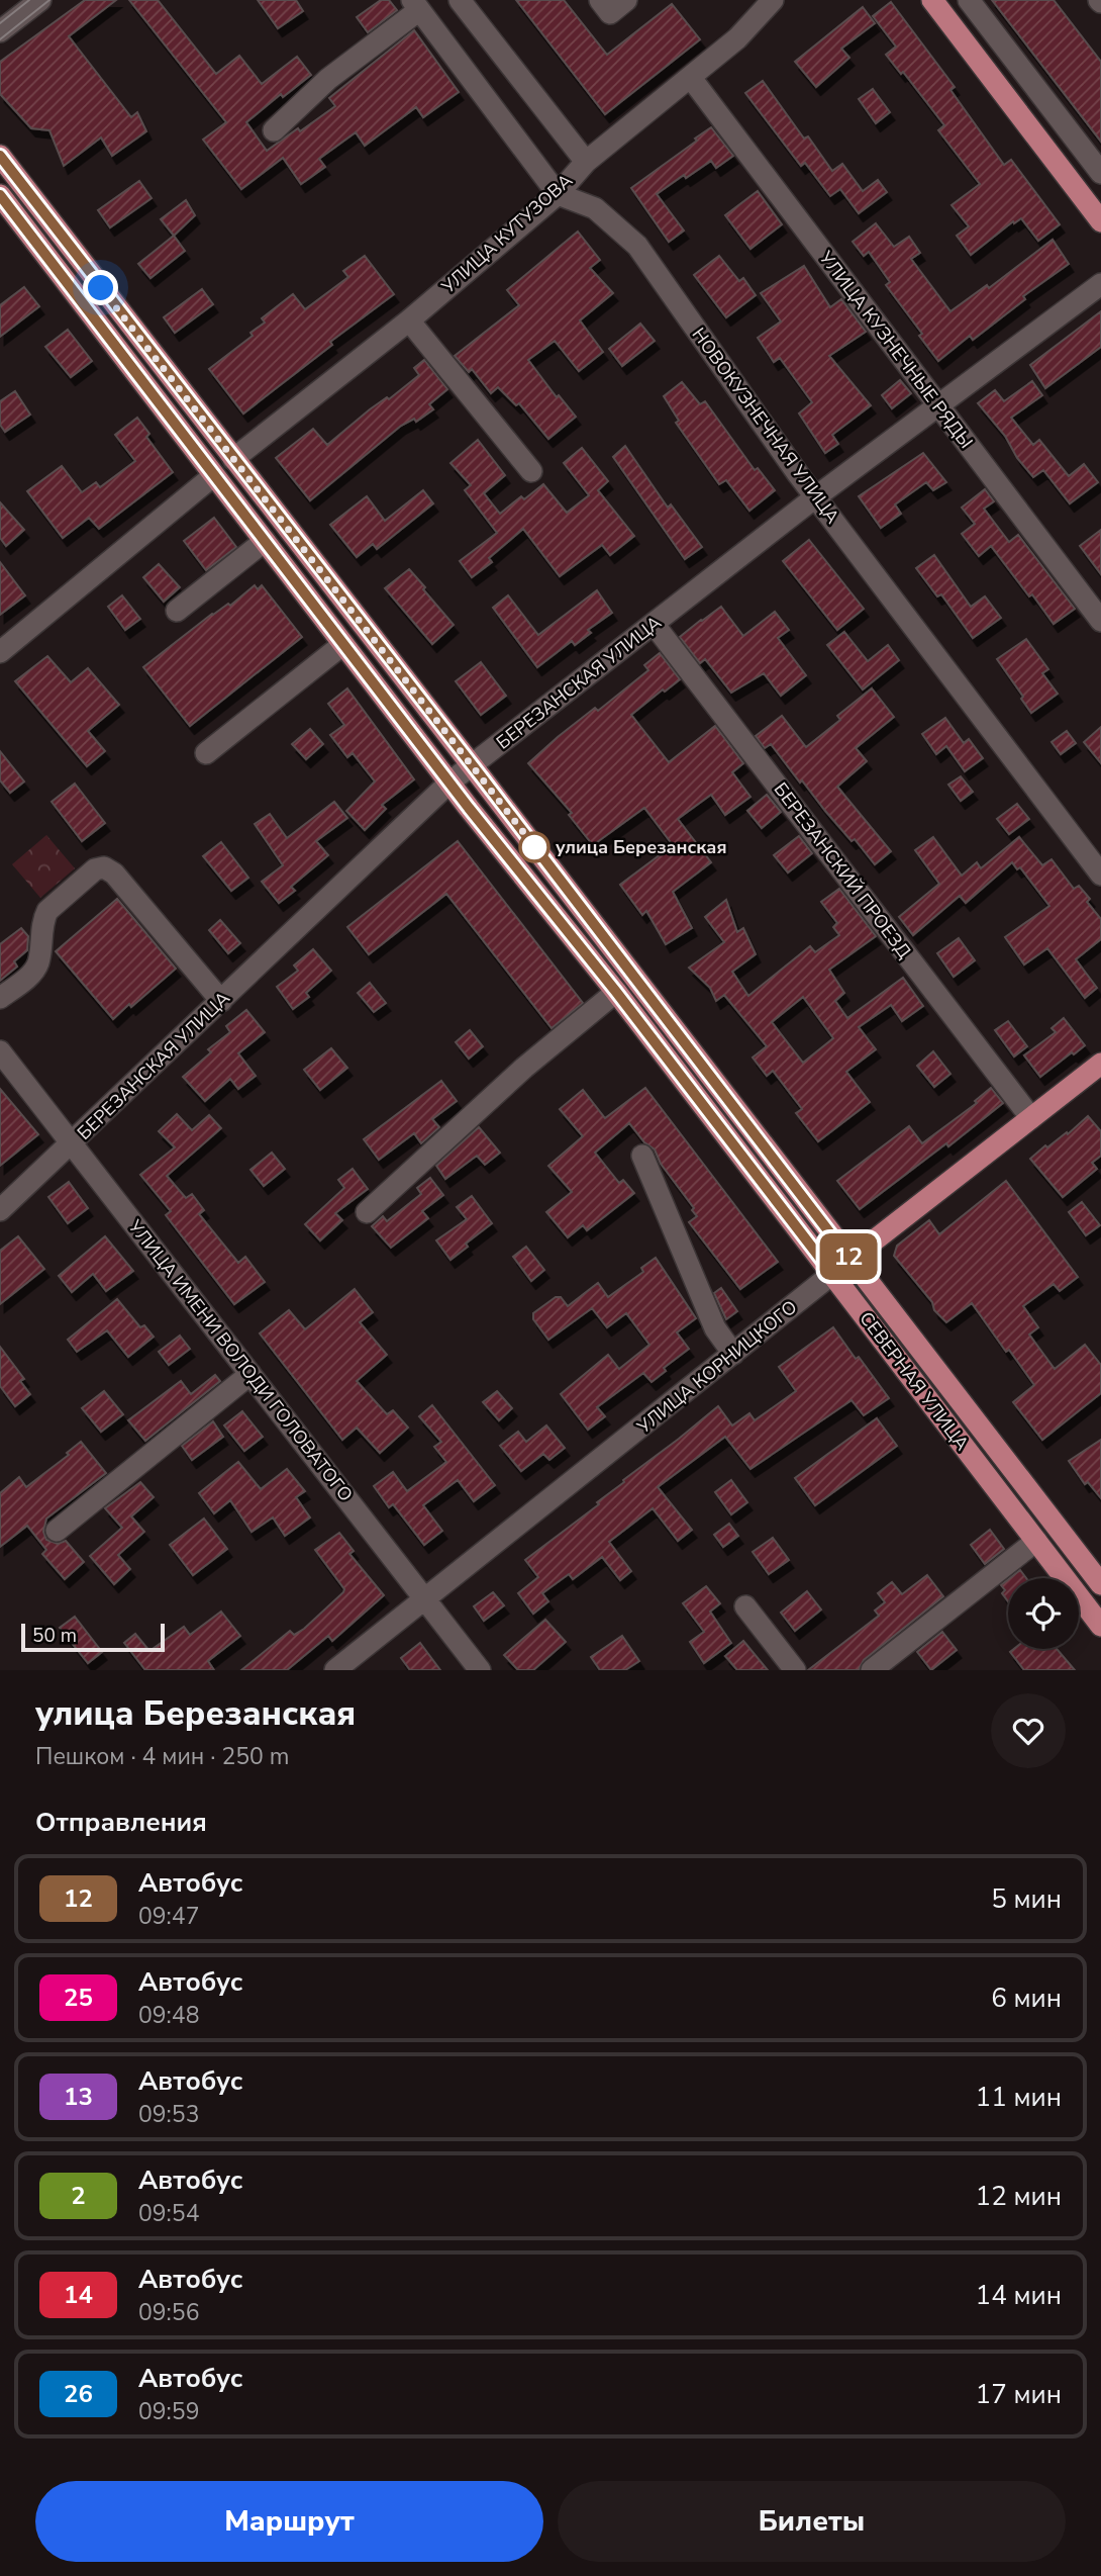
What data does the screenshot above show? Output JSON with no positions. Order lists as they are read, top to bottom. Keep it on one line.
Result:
{"streets":{"main road":["УЛИЦА КОРНИЦКОГО","СЕВЕРНАЯ УЛИЦА"],"street":["УЛИЦА КУТУЗОВА","УЛИЦА КУЗНЕЧНЫЕ РЯДЫ","НОВОКУЗНЕЧНАЯ УЛИЦА","БЕРЕЗАНСКАЯ УЛИЦА","БЕРЕЗАНСКИЙ ПРОЕЗД","УЛИЦА ИМЕНИ ВОЛОДИ ГОЛОВАТОГО"]},"crossings":[["УЛИЦА КУТУЗОВА","УЛИЦА КУЗНЕЧНЫЕ РЯДЫ"],["УЛИЦА КУТУЗОВА","НОВОКУЗНЕЧНАЯ УЛИЦА"],["УЛИЦА КУТУЗОВА","СЕВЕРНАЯ УЛИЦА"],["УЛИЦА КУЗНЕЧНЫЕ РЯДЫ","БЕРЕЗАНСКАЯ УЛИЦА"],["НОВОКУЗНЕЧНАЯ УЛИЦА","БЕРЕЗАНСКАЯ УЛИЦА"],["БЕРЕЗАНСКАЯ УЛИЦА","БЕРЕЗАНСКИЙ ПРОЕЗД"],["БЕРЕЗАНСКАЯ УЛИЦА","УЛИЦА ИМЕНИ ВОЛОДИ ГОЛОВАТОГО"],["БЕРЕЗАНСКАЯ УЛИЦА","СЕВЕРНАЯ УЛИЦА"],["БЕРЕЗАНСКИЙ ПРОЕЗД","УЛИЦА КОРНИЦКОГО"],["УЛИЦА ИМЕНИ ВОЛОДИ ГОЛОВАТОГО","УЛИЦА КОРНИЦКОГО"],["УЛИЦА КОРНИЦКОГО","СЕВЕРНАЯ УЛИЦА"]],"places":["улица Березанская"],"lines":["bus line 12"],"scale_bar":"50 m","page":{"on_map":"12","scale":"50 m","heading":[["улица Березанская","Пешком · 4 мин · 250 m"],"Отправления"],"list":[{"mark":"12","name":"Автобус","note":"09:47","value":"5 мин"},{"mark":"25","name":"Автобус","note":"09:48","value":"6 мин"},{"mark":"13","name":"Автобус","note":"09:53","value":"11 мин"},{"mark":"2","name":"Автобус","note":"09:54","value":"12 мин"},{"mark":"14","name":"Автобус","note":"09:56","value":"14 мин"},{"mark":"26","name":"Автобус","note":"09:59","value":"17 мин"}],"buttons":["Маршрут","Билеты"]}}
